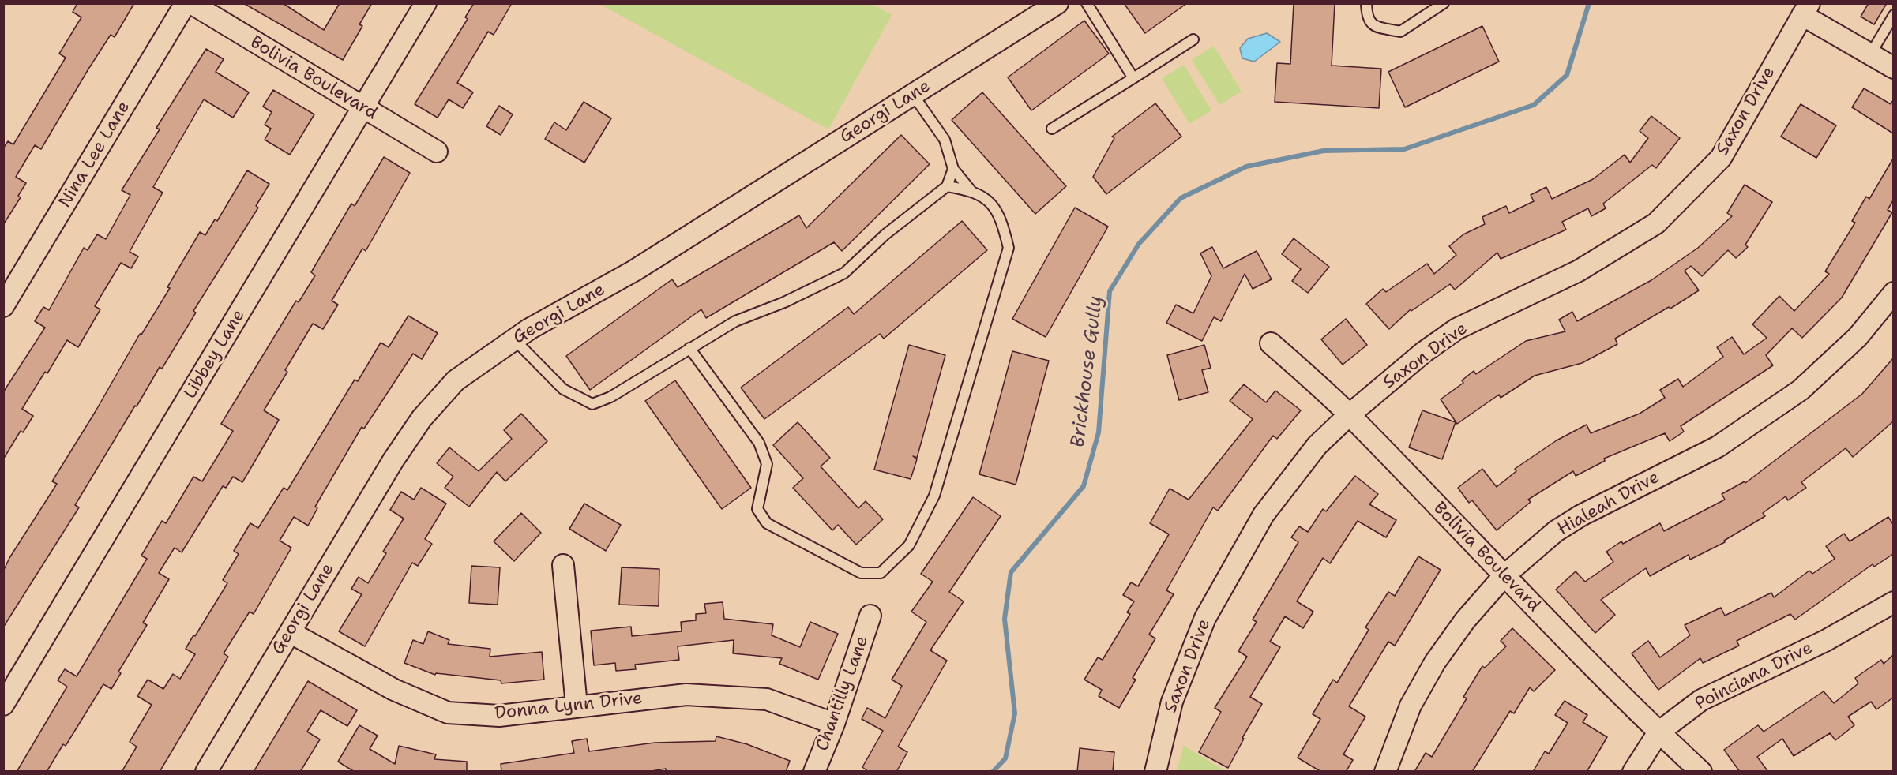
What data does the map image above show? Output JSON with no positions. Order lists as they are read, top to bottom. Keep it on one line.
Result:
{"streets":{"street":["Bolivia Boulevard","Saxon Drive","Georgi Lane","Nina Lee Lane","Libbey Lane","Hialeah Drive","Poinciana Drive","Chantilly Lane","Donna Lynn Drive"]},"crossings":[["Bolivia Boulevard","Saxon Drive"],["Bolivia Boulevard","Libbey Lane"],["Bolivia Boulevard","Hialeah Drive"],["Bolivia Boulevard","Poinciana Drive"],["Georgi Lane","Donna Lynn Drive"],["Chantilly Lane","Donna Lynn Drive"]],"water":["Brickhouse Gully"]}
